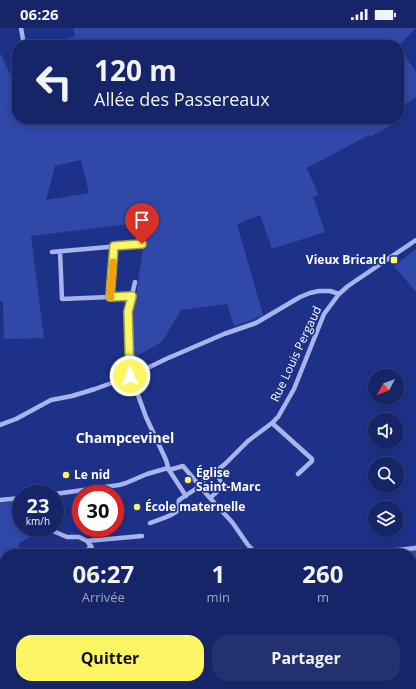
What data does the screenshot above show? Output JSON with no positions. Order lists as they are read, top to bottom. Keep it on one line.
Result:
{"streets":{"street":["Rue Louis Pergaud"]},"districts":["Champcevinel"],"places":{"transit":["Vieux Bricard"],"other":["Le nid","Église Saint-Marc","École maternelle"]},"north":"bottom left","page":{"status":"06:26","turn":["120 m","Allée des Passereaux"],"speed":"23 km/h","limit":"30","eta":["06:27","Arrivée","1","min","260","m"],"buttons":["Quitter","Partager"]}}
